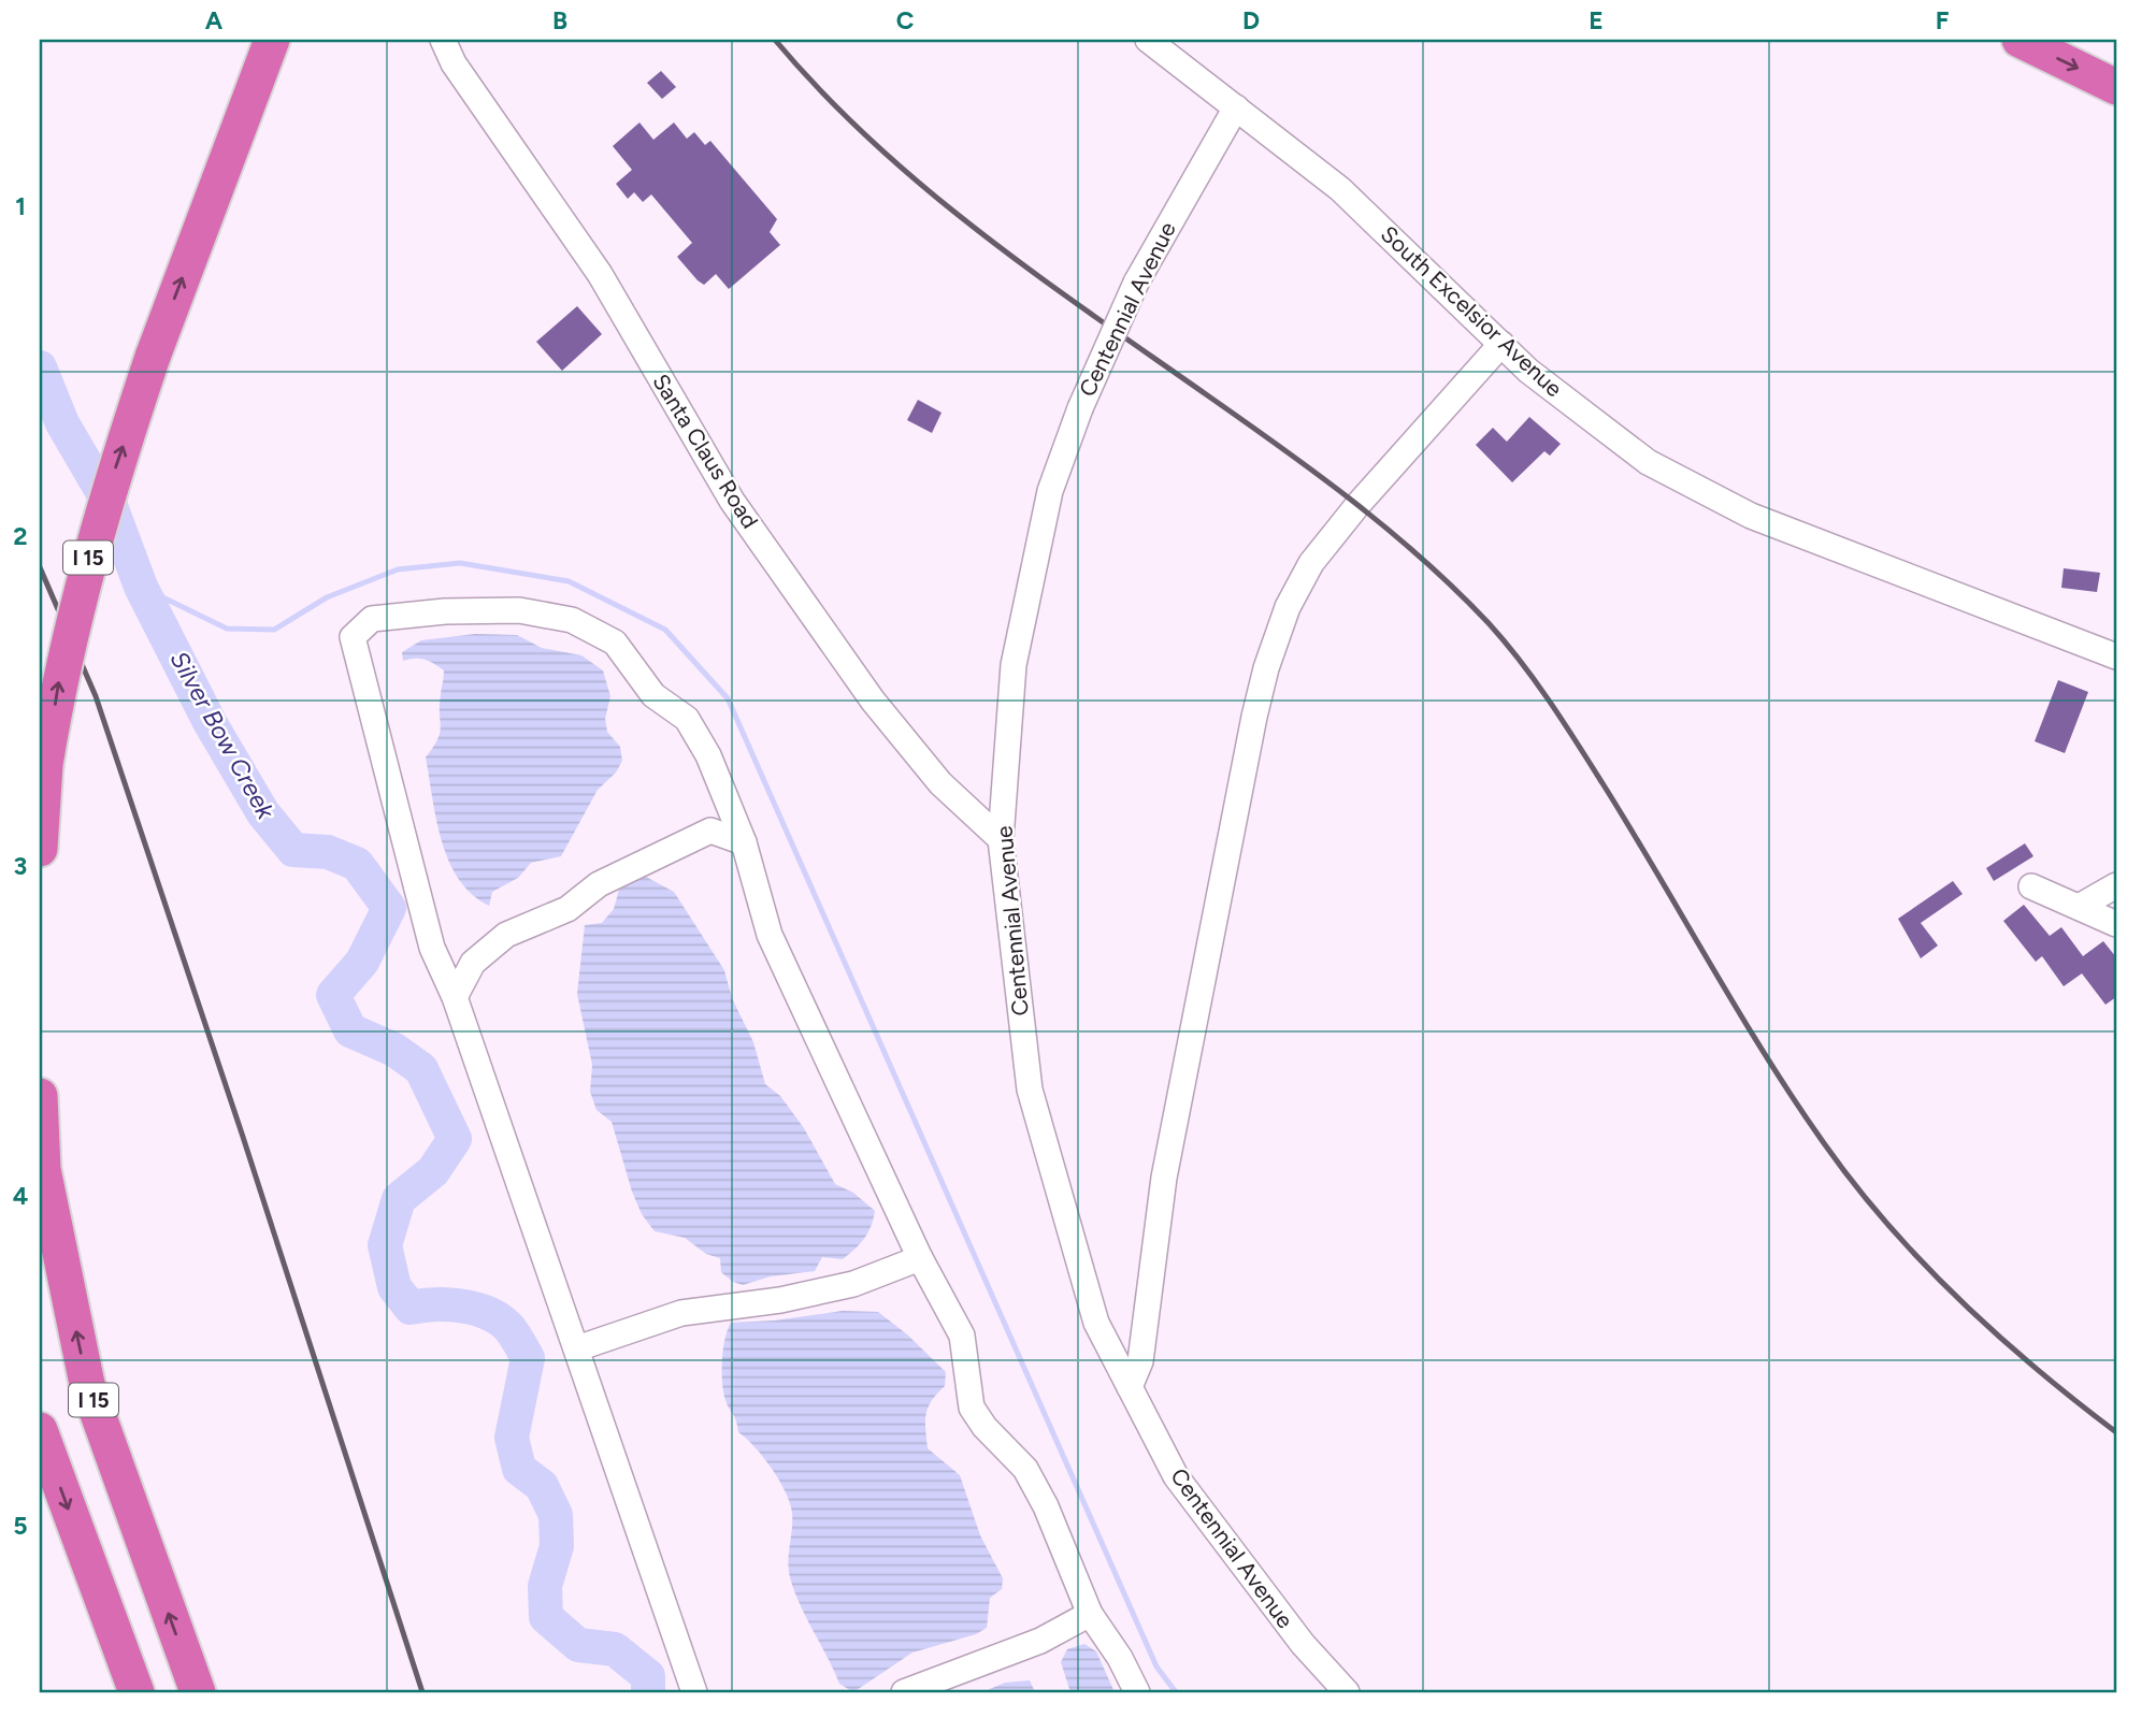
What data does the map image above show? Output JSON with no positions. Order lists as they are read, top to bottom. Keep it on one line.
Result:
{"streets":{"highway":["I 15"],"street":["Centennial Avenue","South Excelsior Avenue","Santa Claus Road"]},"crossings":[["Centennial Avenue","South Excelsior Avenue"],["Centennial Avenue","Santa Claus Road"]],"water":["Silver Bow Creek"],"grid":{"columns":["A","B","C","D","E","F"],"rows":["1","2","3","4","5"]}}
